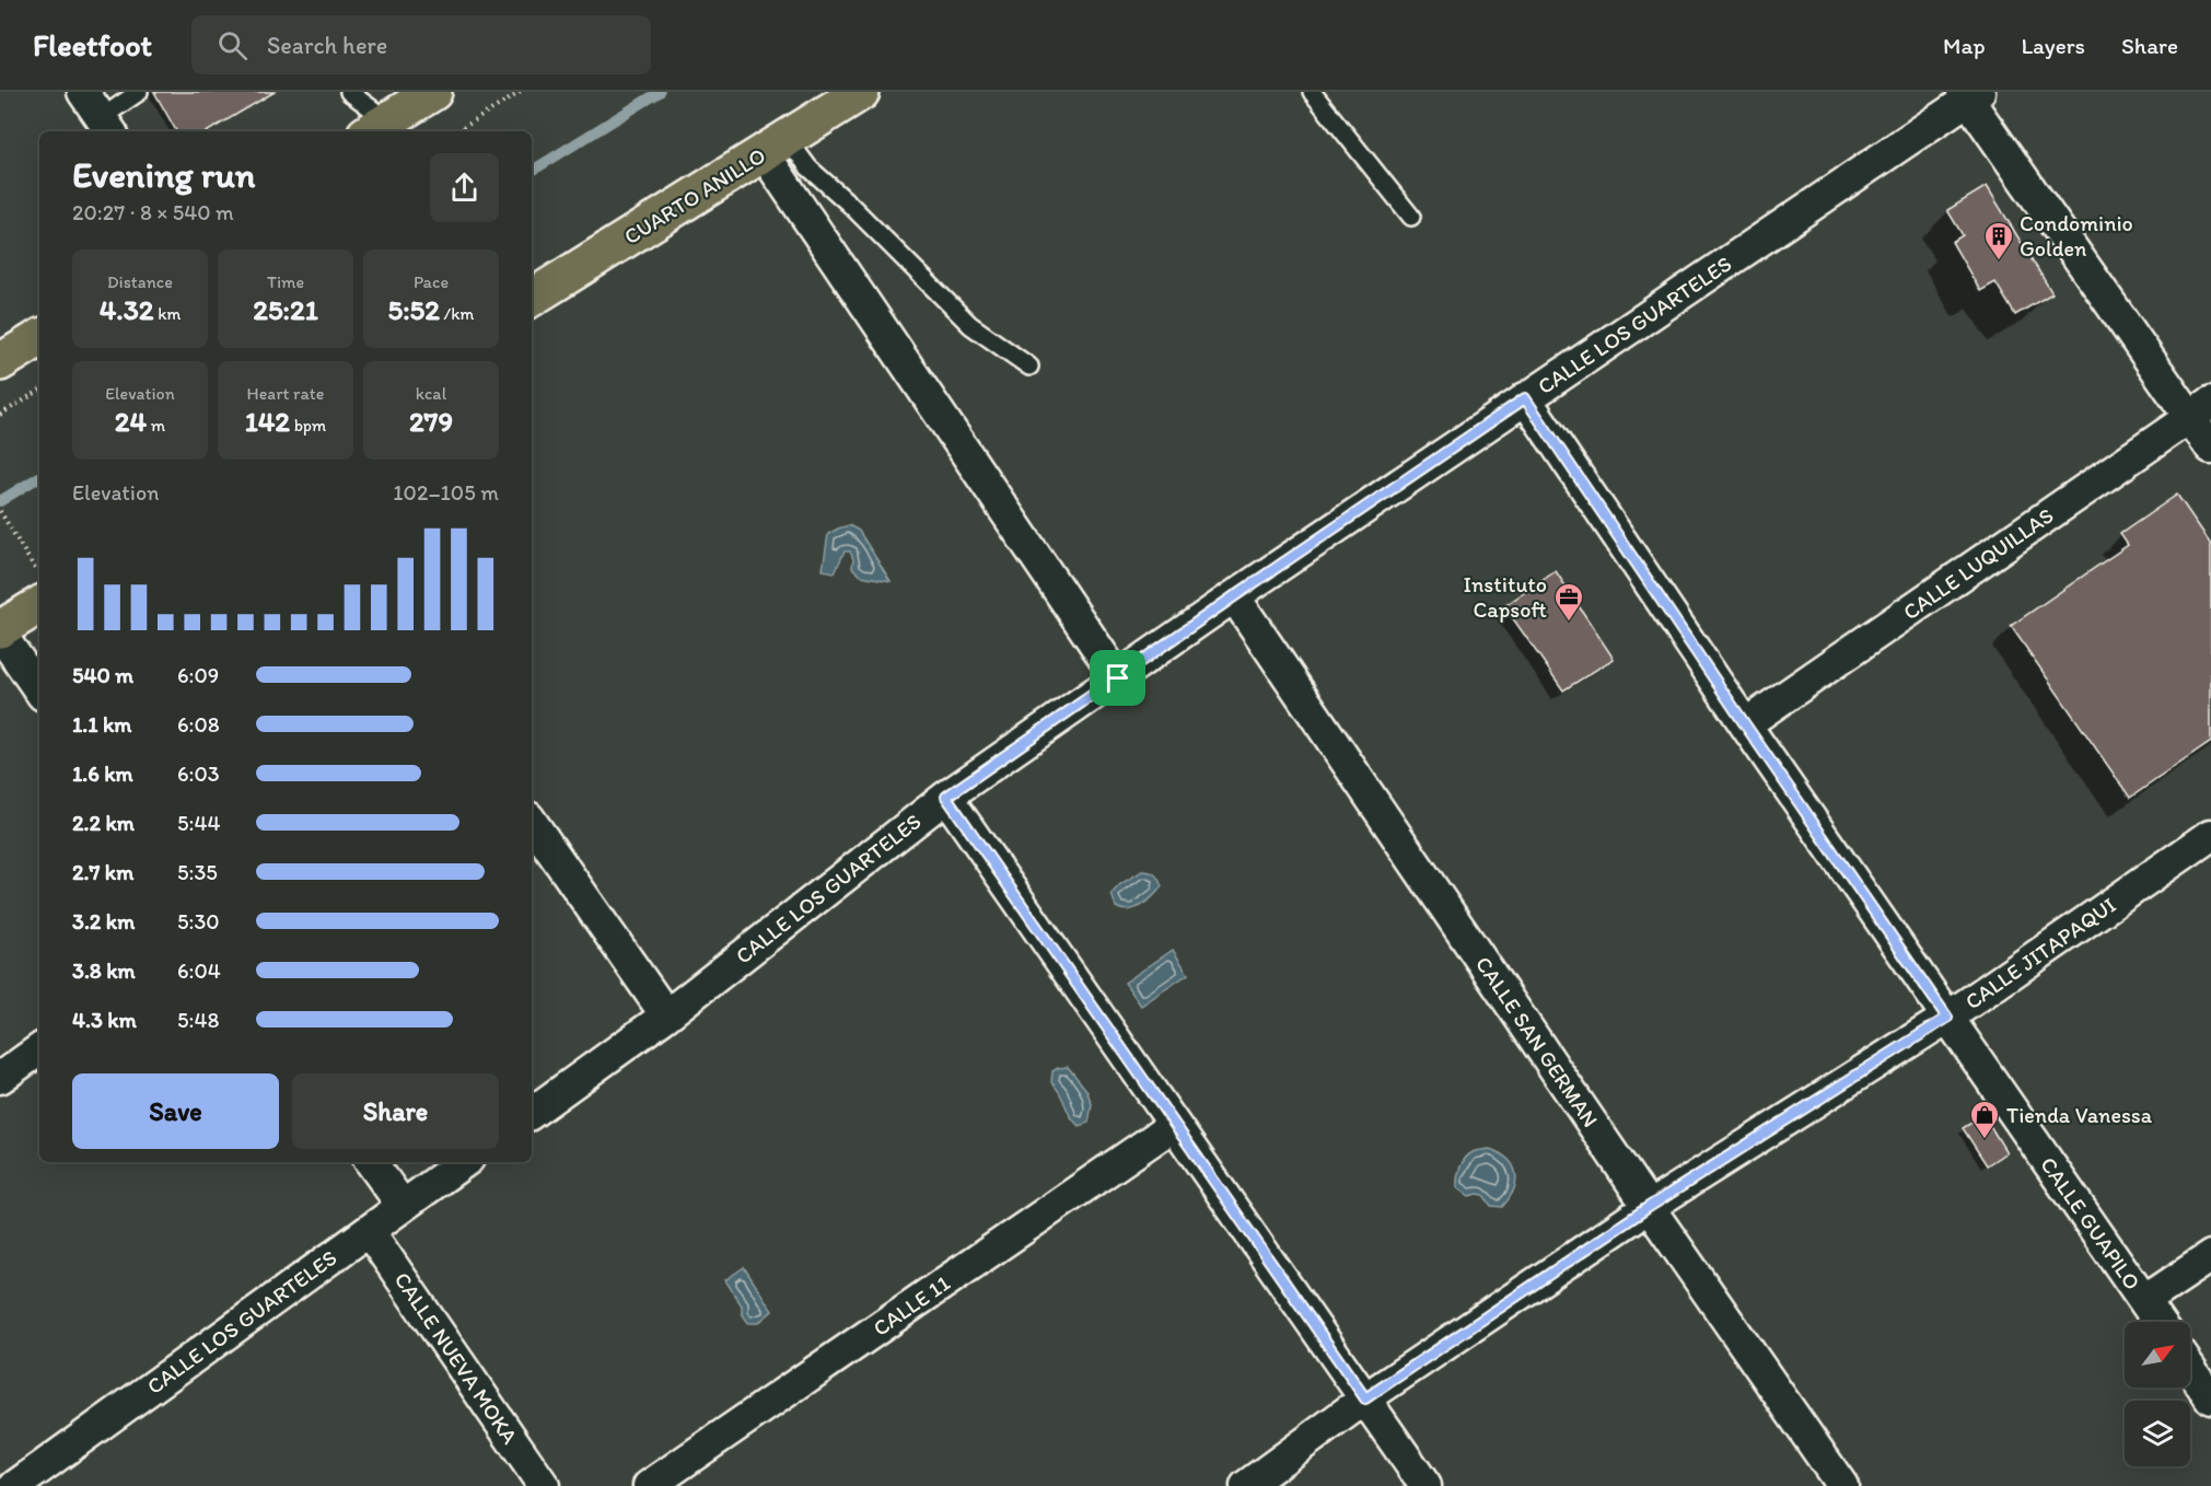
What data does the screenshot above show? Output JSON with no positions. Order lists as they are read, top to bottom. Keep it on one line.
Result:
{"streets":{"highway":["CUARTO ANILLO"],"street":["CALLE LOS GUARTELES","CALLE LUQUILLAS","CALLE JITAPAQUI","CALLE SAN GERMAN","CALLE GUAPILO","CALLE 11","CALLE NUEVA MOKA"]},"crossings":[["CALLE LOS GUARTELES","CALLE SAN GERMAN"],["CALLE LOS GUARTELES","CALLE GUAPILO"],["CALLE LOS GUARTELES","CALLE NUEVA MOKA"],["CALLE LUQUILLAS","CALLE GUAPILO"],["CALLE JITAPAQUI","CALLE SAN GERMAN"],["CALLE JITAPAQUI","CALLE GUAPILO"]],"places":{"building":["Condominio Golden"],"office":["Instituto Capsoft"],"shop":["Tienda Vanessa"]},"north":"top right","page":{"header":"Fleetfoot","search":"Search here","nav":["Map","Layers","Share"],"heading":["Evening run","20:27 · 8 × 540 m"],"stats":[["Distance","4.32 km"],["Time","25:21"],["Pace","5:52 /km"],["Elevation","24 m"],["Heart rate","142 bpm"],["kcal","279"]],"chart":["Elevation","102–105 m"],"list":[{"name":"540 m","note":"6:09"},{"name":"1.1 km","note":"6:08"},{"name":"1.6 km","note":"6:03"},{"name":"2.2 km","note":"5:44"},{"name":"2.7 km","note":"5:35"},{"name":"3.2 km","note":"5:30"},{"name":"3.8 km","note":"6:04"},{"name":"4.3 km","note":"5:48"}],"buttons":["Save","Share"]}}
